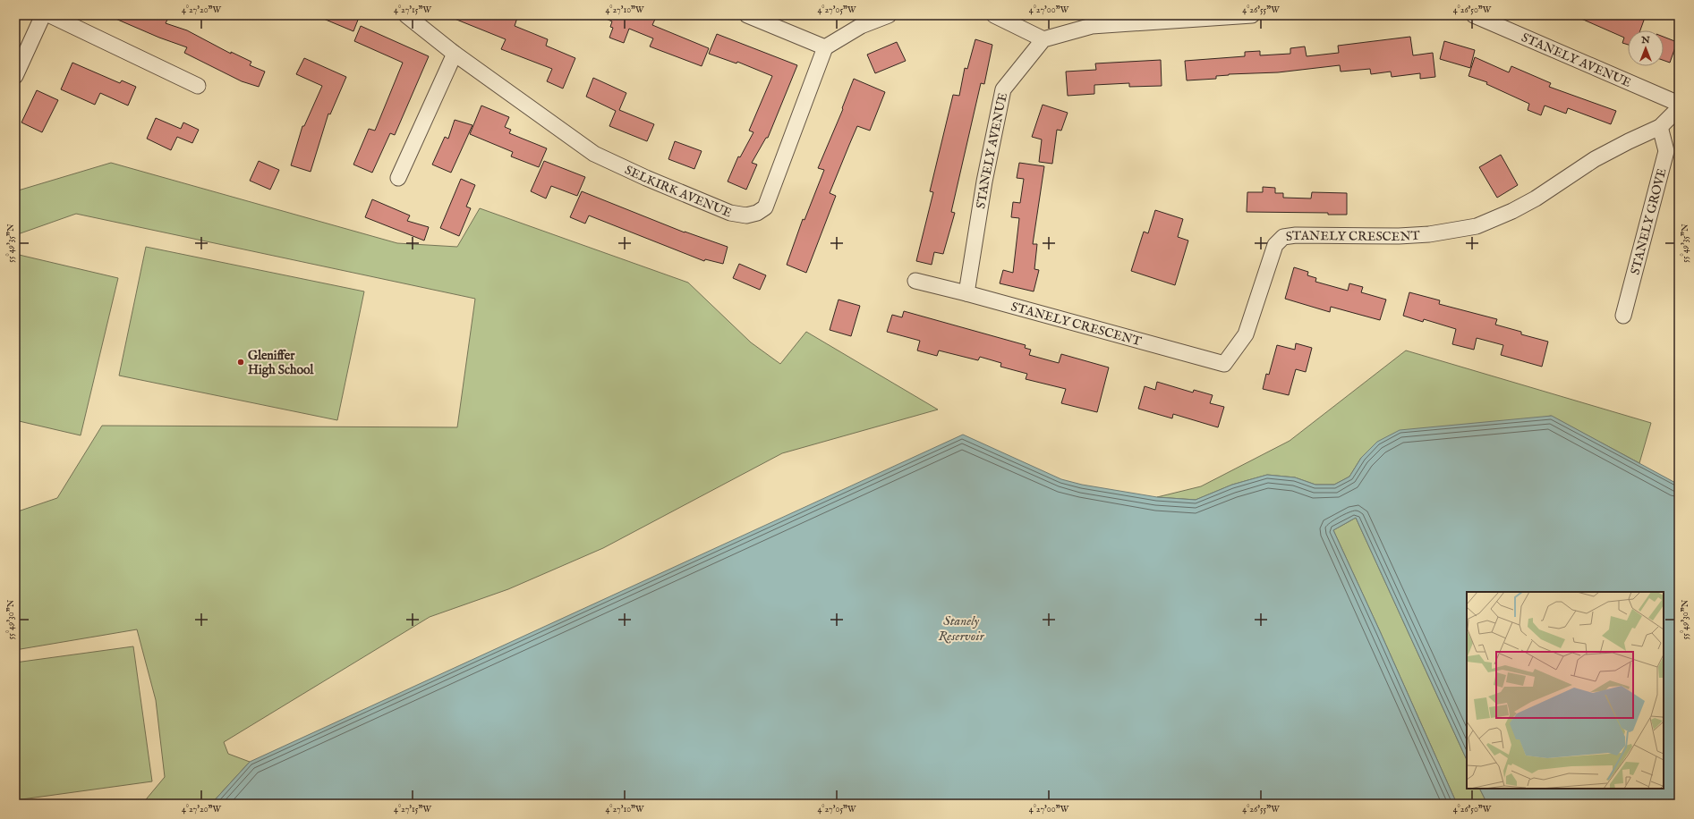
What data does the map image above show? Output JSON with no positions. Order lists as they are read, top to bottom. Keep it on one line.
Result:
{"streets":{"street":["STANELY AVENUE","SELKIRK AVENUE","STANELY GROVE","STANELY CRESCENT"]},"crossings":[["STANELY AVENUE","STANELY CRESCENT"],["STANELY GROVE","STANELY CRESCENT"]],"water":["Stanely Reservoir"],"places":["Gleniffer High School"],"north":"top","coordinates":["4°27'20\"W","4°27'15\"W","4°27'10\"W","4°27'05\"W","4°27'00\"W","4°26'55\"W","4°26'50\"W","55°49'35\"N","55°49'30\"N"]}
